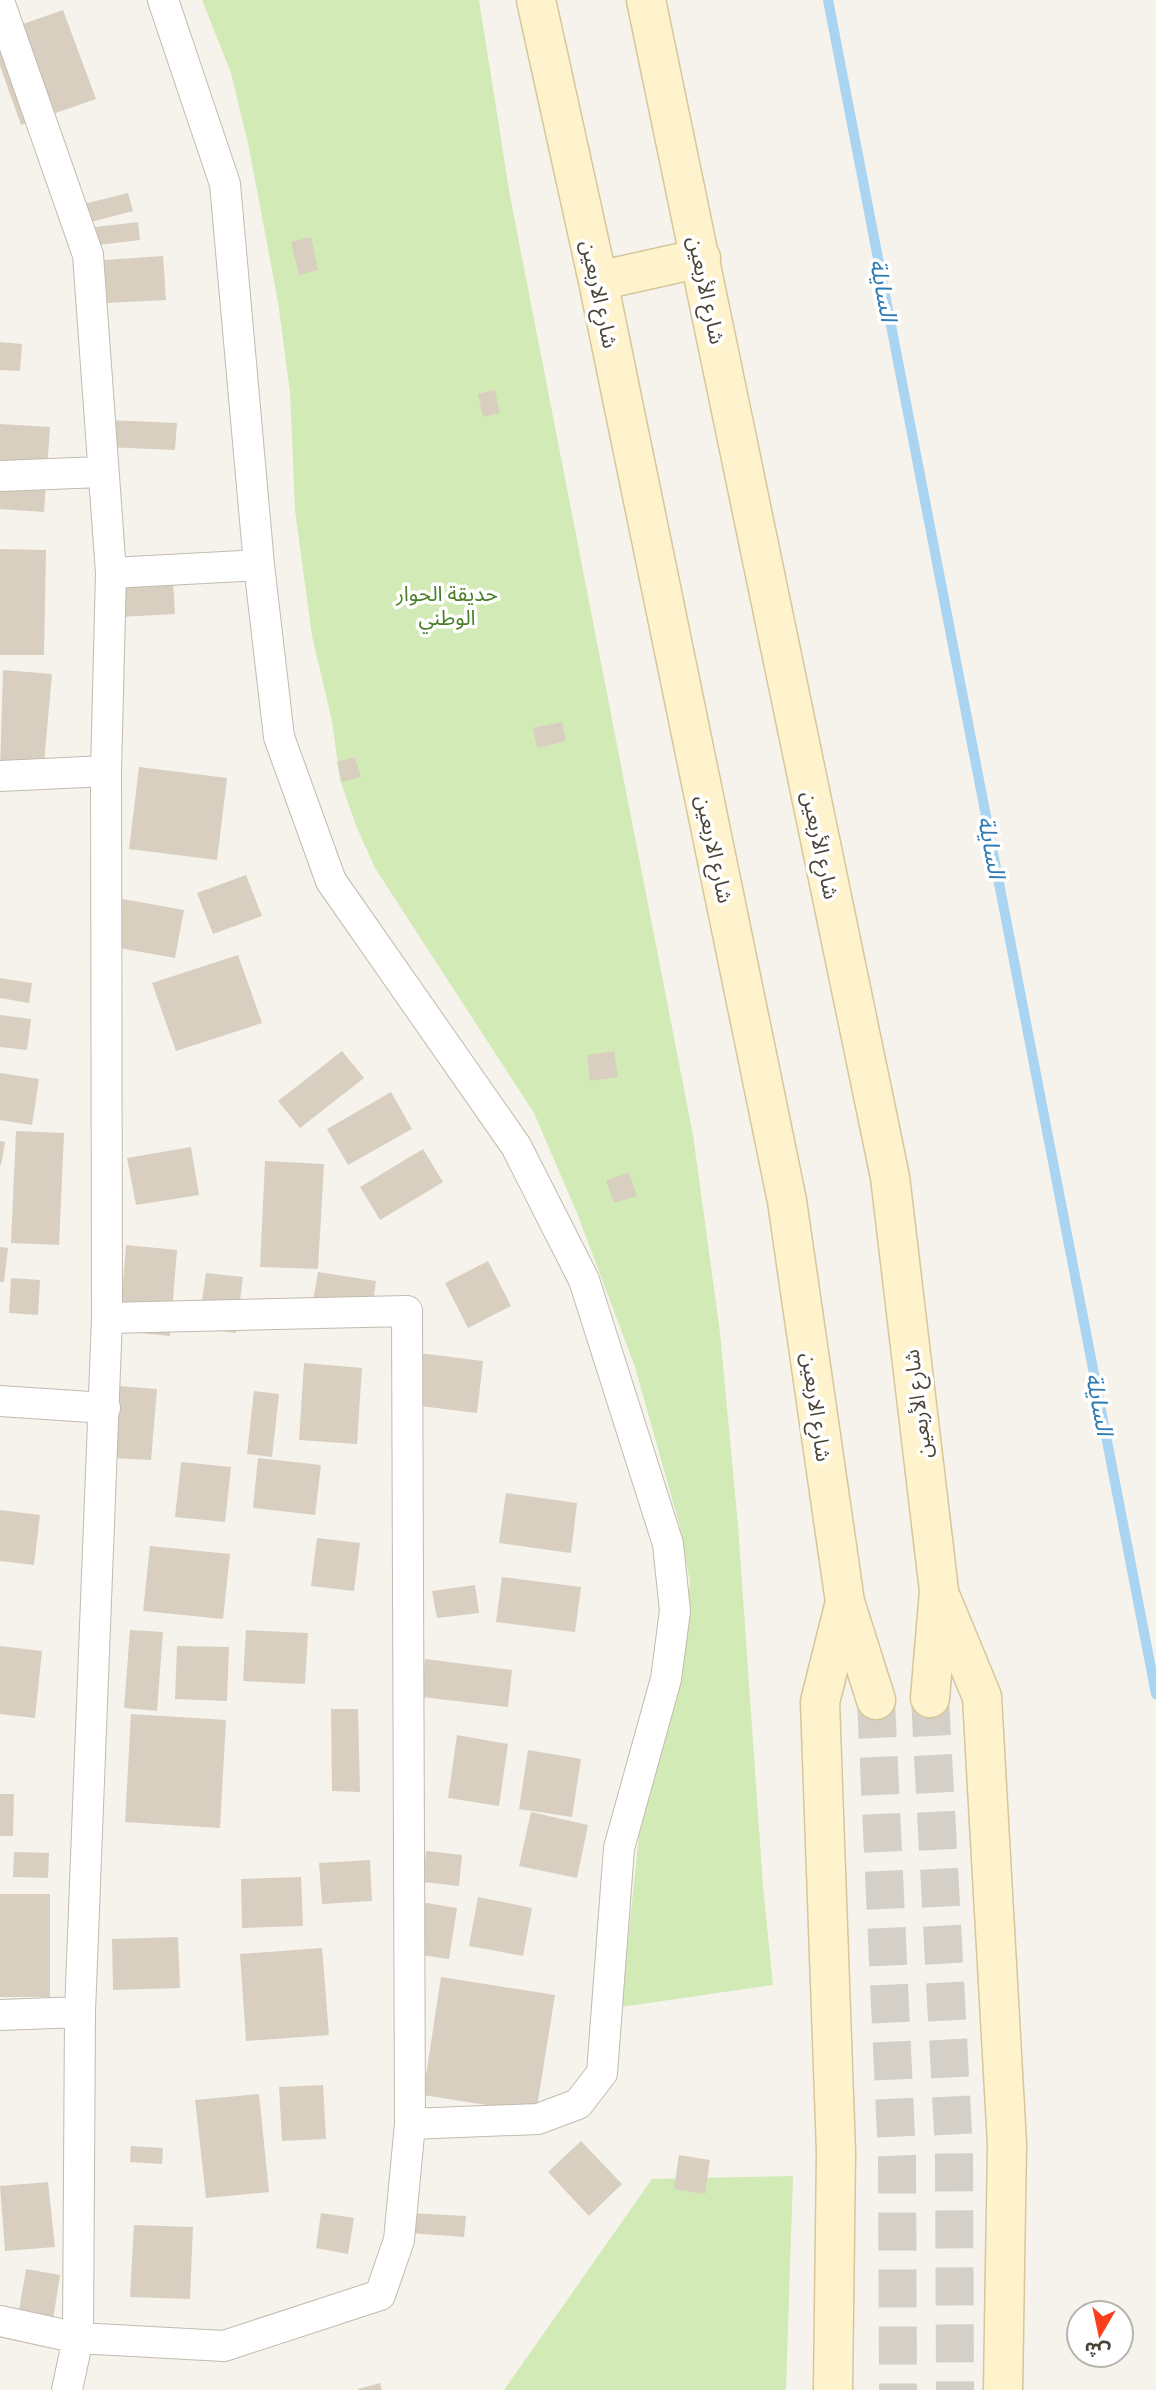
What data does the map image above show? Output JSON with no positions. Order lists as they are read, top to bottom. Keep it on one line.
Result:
{"streets":{"main road":["شارع الأربعين","شارع الاربعين"]},"water":["السايلة"],"parks":["حديقة الحوار الوطني"],"north":"bottom"}
